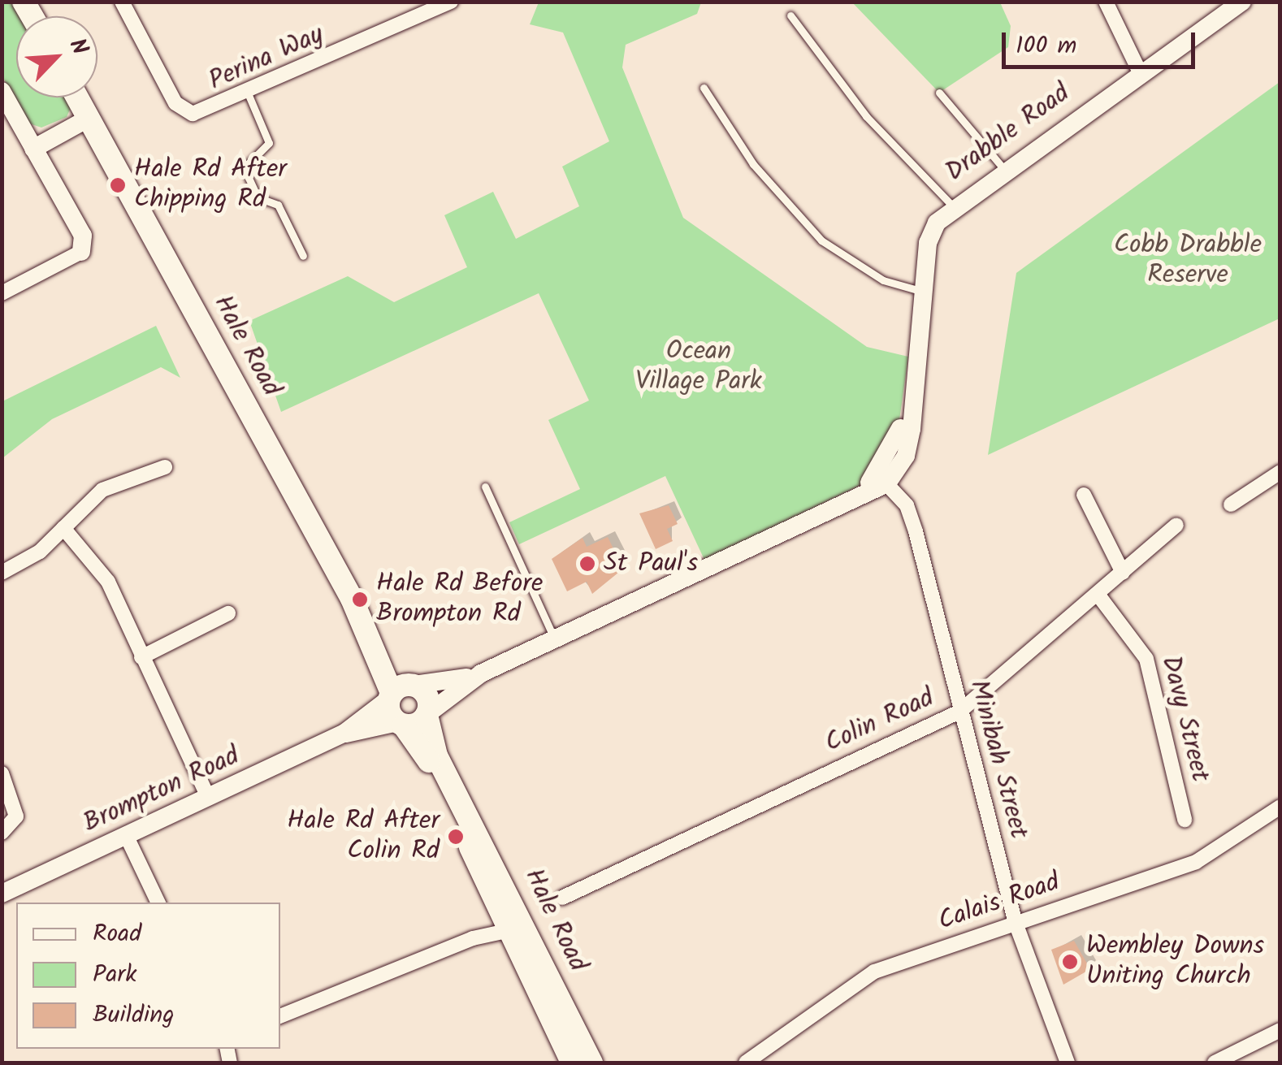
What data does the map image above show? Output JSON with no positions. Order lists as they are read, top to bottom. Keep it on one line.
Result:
{"streets":{"main road":["Hale Road"],"street":["Perina Way","Drabble Road","Davy Street","Colin Road","Minibah Street","Brompton Road","Calais Road"]},"crossings":[["Drabble Road","Minibah Street"],["Hale Road","Brompton Road"],["Davy Street","Colin Road"],["Colin Road","Minibah Street"],["Minibah Street","Calais Road"]],"parks":["Cobb Drabble Reserve","Ocean Village Park"],"places":["Hale Rd After Chipping Rd","St Paul's","Hale Rd Before Brompton Rd","Hale Rd After Colin Rd","Wembley Downs Uniting Church"],"legend":["Road","Park","Building"],"scale_bar":"100 m","north":"top right"}
